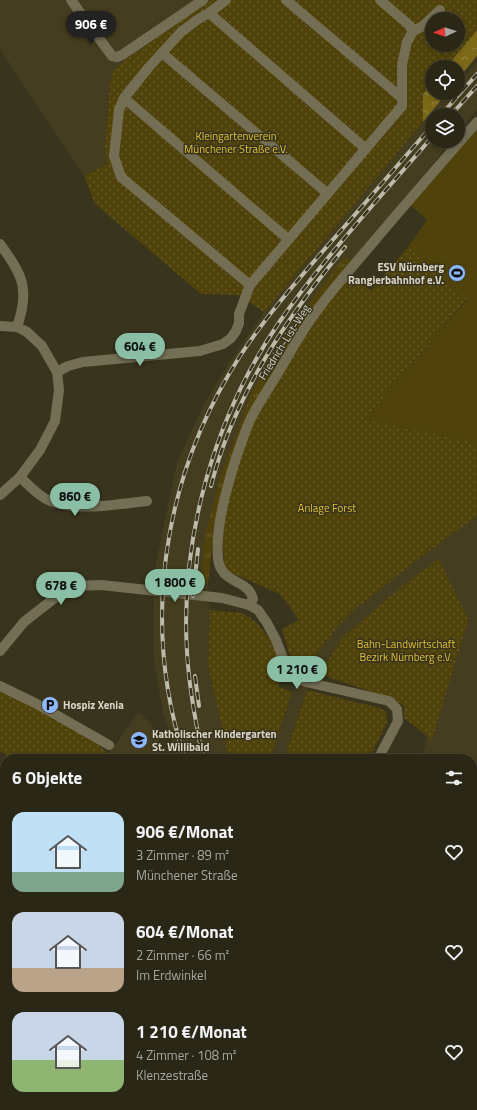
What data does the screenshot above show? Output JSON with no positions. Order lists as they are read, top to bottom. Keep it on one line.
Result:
{"streets":{"street":["Friedrich-List-Weg"]},"parks":["Kleingartenverein Münchener Straße e.V.","Anlage Forst","Bahn-Landwirtschaft Bezirk Nürnberg e.V."],"places":{"sports":["ESV Nürnberg Rangierbahnhof e.V."],"parking":["Hospiz Xenia"],"school or university":["Katholischer Kindergarten St. Willibald"]},"north":"left","page":{"price":["906 €","604 €","860 €","1 800 €","678 €","1 210 €"],"heading":"6 Objekte","list":[{"name":"906 €/Monat","note":"3 Zimmer · 89 m² · Münchener Straße"},{"name":"604 €/Monat","note":"2 Zimmer · 66 m² · Im Erdwinkel"},{"name":"1 210 €/Monat","note":"4 Zimmer · 108 m² · Klenzestraße"}]}}
